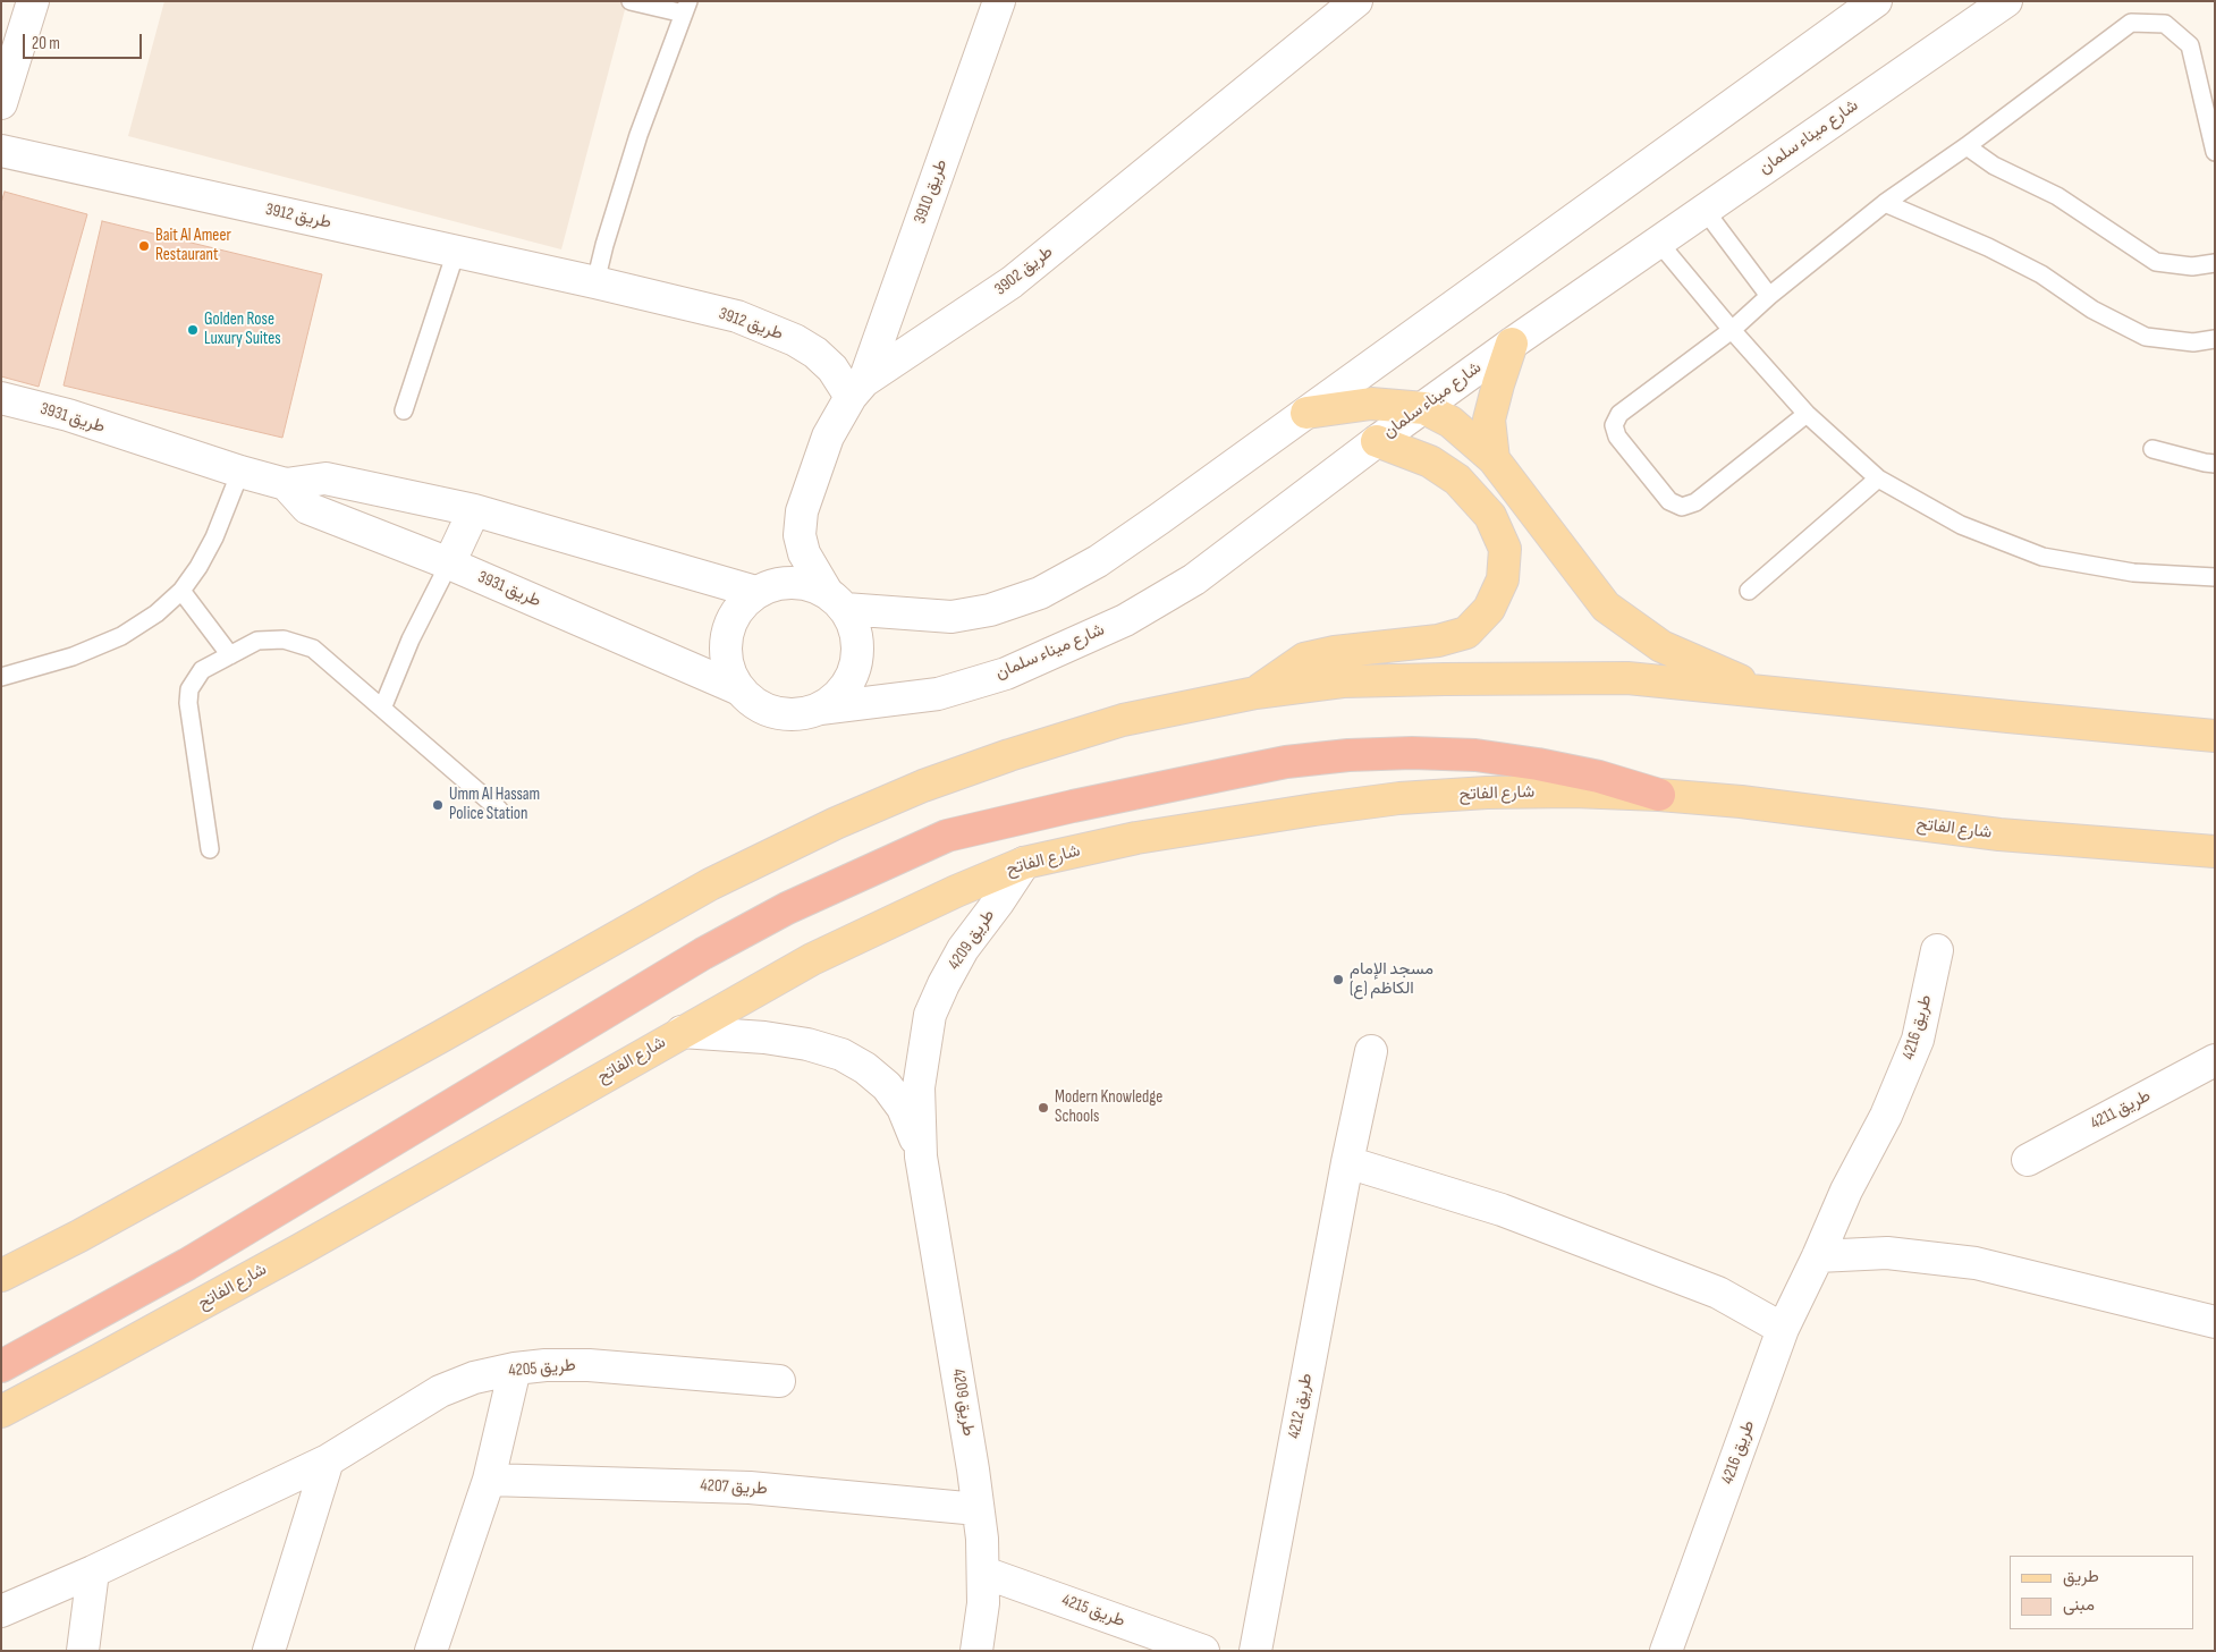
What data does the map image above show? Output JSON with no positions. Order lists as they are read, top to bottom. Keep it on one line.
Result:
{"streets":{"main road":["شارع الفاتح"],"street":["شارع ميناء سلمان","طريق 3910","طريق 3912","طريق 3902","طريق 3931","طريق 4209","طريق 4216","طريق 4211","طريق 4205","طريق 4212","طريق 4207","طريق 4215"]},"crossings":[["شارع ميناء سلمان","طريق 3902"],["شارع ميناء سلمان","طريق 3931"],["طريق 3910","طريق 3912"],["طريق 3910","طريق 3902"],["طريق 3912","طريق 3902"],["طريق 3902","طريق 3931"],["شارع الفاتح","طريق 4209"],["طريق 4209","طريق 4207"],["طريق 4209","طريق 4215"]],"places":["Bait Al Ameer Restaurant","Golden Rose Luxury Suites","Umm Al Hassam Police Station","مسجد الإمام الكاظم (ع)","Modern Knowledge Schools"],"legend":["طريق","مبنى"],"scale_bar":"20 m"}
